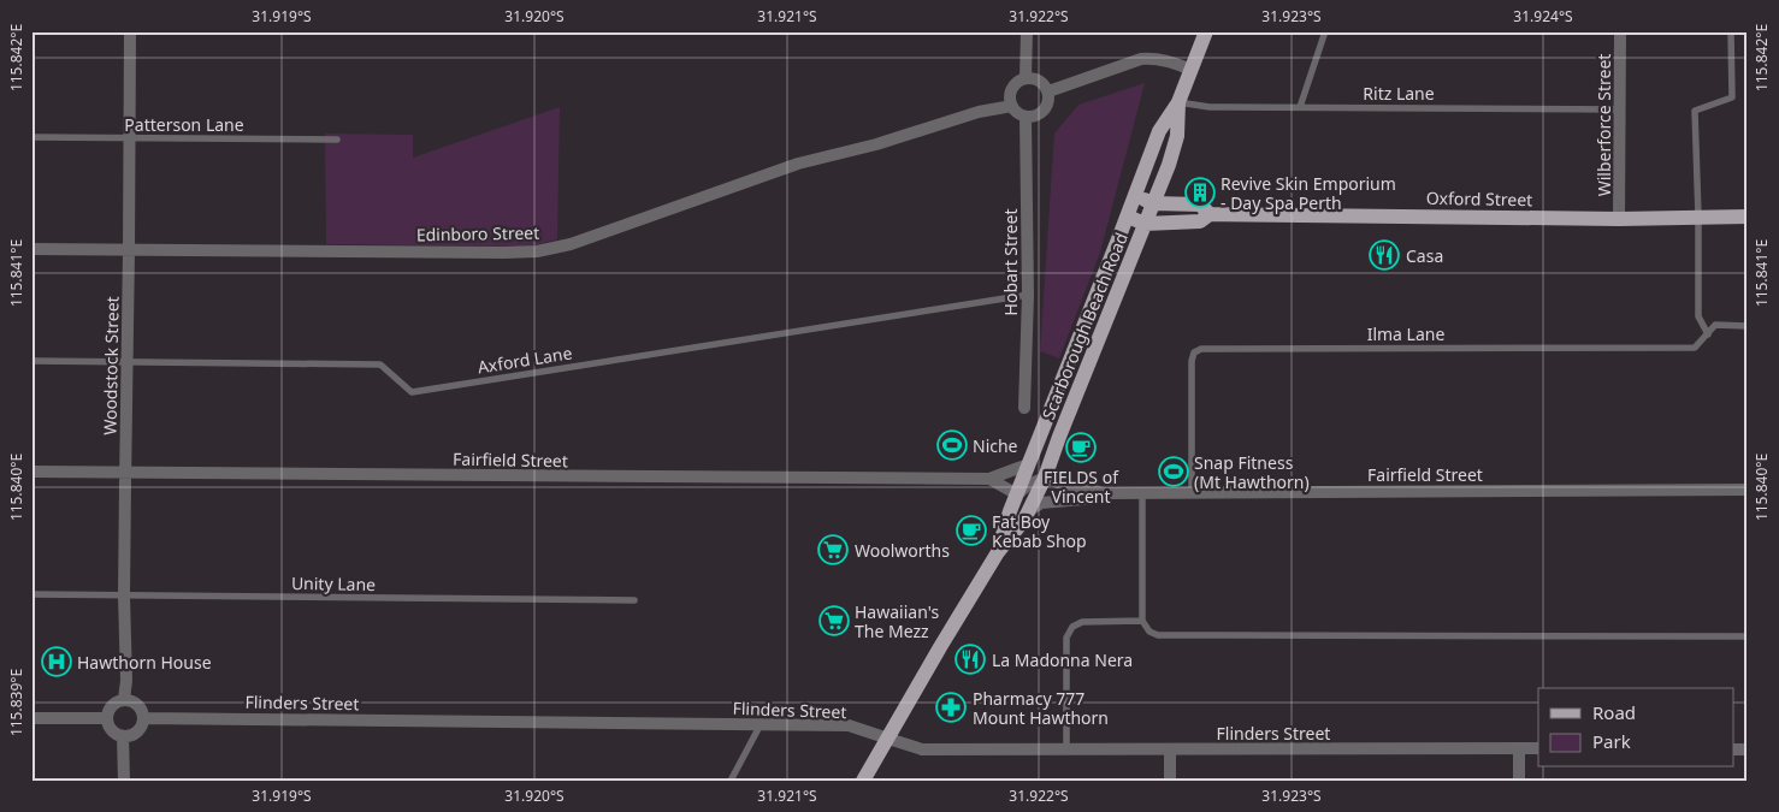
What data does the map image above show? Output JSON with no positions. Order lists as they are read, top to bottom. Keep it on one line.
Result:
{"streets":{"main road":["Oxford Street","Scarborough Beach Road"],"street":["Wilberforce Street","Edinboro Street","Hobart Street","Woodstock Street","Fairfield Street","Flinders Street"],"lane":["Ritz Lane","Patterson Lane","Ilma Lane","Axford Lane","Unity Lane"]},"crossings":[["Ritz Lane","Wilberforce Street"],["Ritz Lane","Scarborough Beach Road"],["Patterson Lane","Woodstock Street"],["Wilberforce Street","Oxford Street"],["Oxford Street","Scarborough Beach Road"],["Edinboro Street","Hobart Street"],["Edinboro Street","Woodstock Street"],["Hobart Street","Axford Lane"],["Scarborough Beach Road","Fairfield Street"],["Scarborough Beach Road","Flinders Street"],["Ilma Lane","Fairfield Street"],["Axford Lane","Woodstock Street"],["Woodstock Street","Fairfield Street"],["Woodstock Street","Unity Lane"],["Woodstock Street","Flinders Street"]],"places":{"building":["Revive Skin Emporium - Day Spa Perth"],"restaurant":["Casa","La Madonna Nera"],"sports":["Niche","Snap Fitness (Mt Hawthorn)"],"cafe":["FIELDS of Vincent","Fat Boy Kebab Shop"],"supermarket":["Woolworths","Hawaiian's The Mezz"],"hospital":["Hawthorn House"],"pharmacy":["Pharmacy 777 Mount Hawthorn"]},"legend":["Road","Park"],"coordinates":["31.919°S","31.920°S","31.921°S","31.922°S","31.923°S","31.924°S","115.842°E","115.841°E","115.840°E","115.839°E"]}
